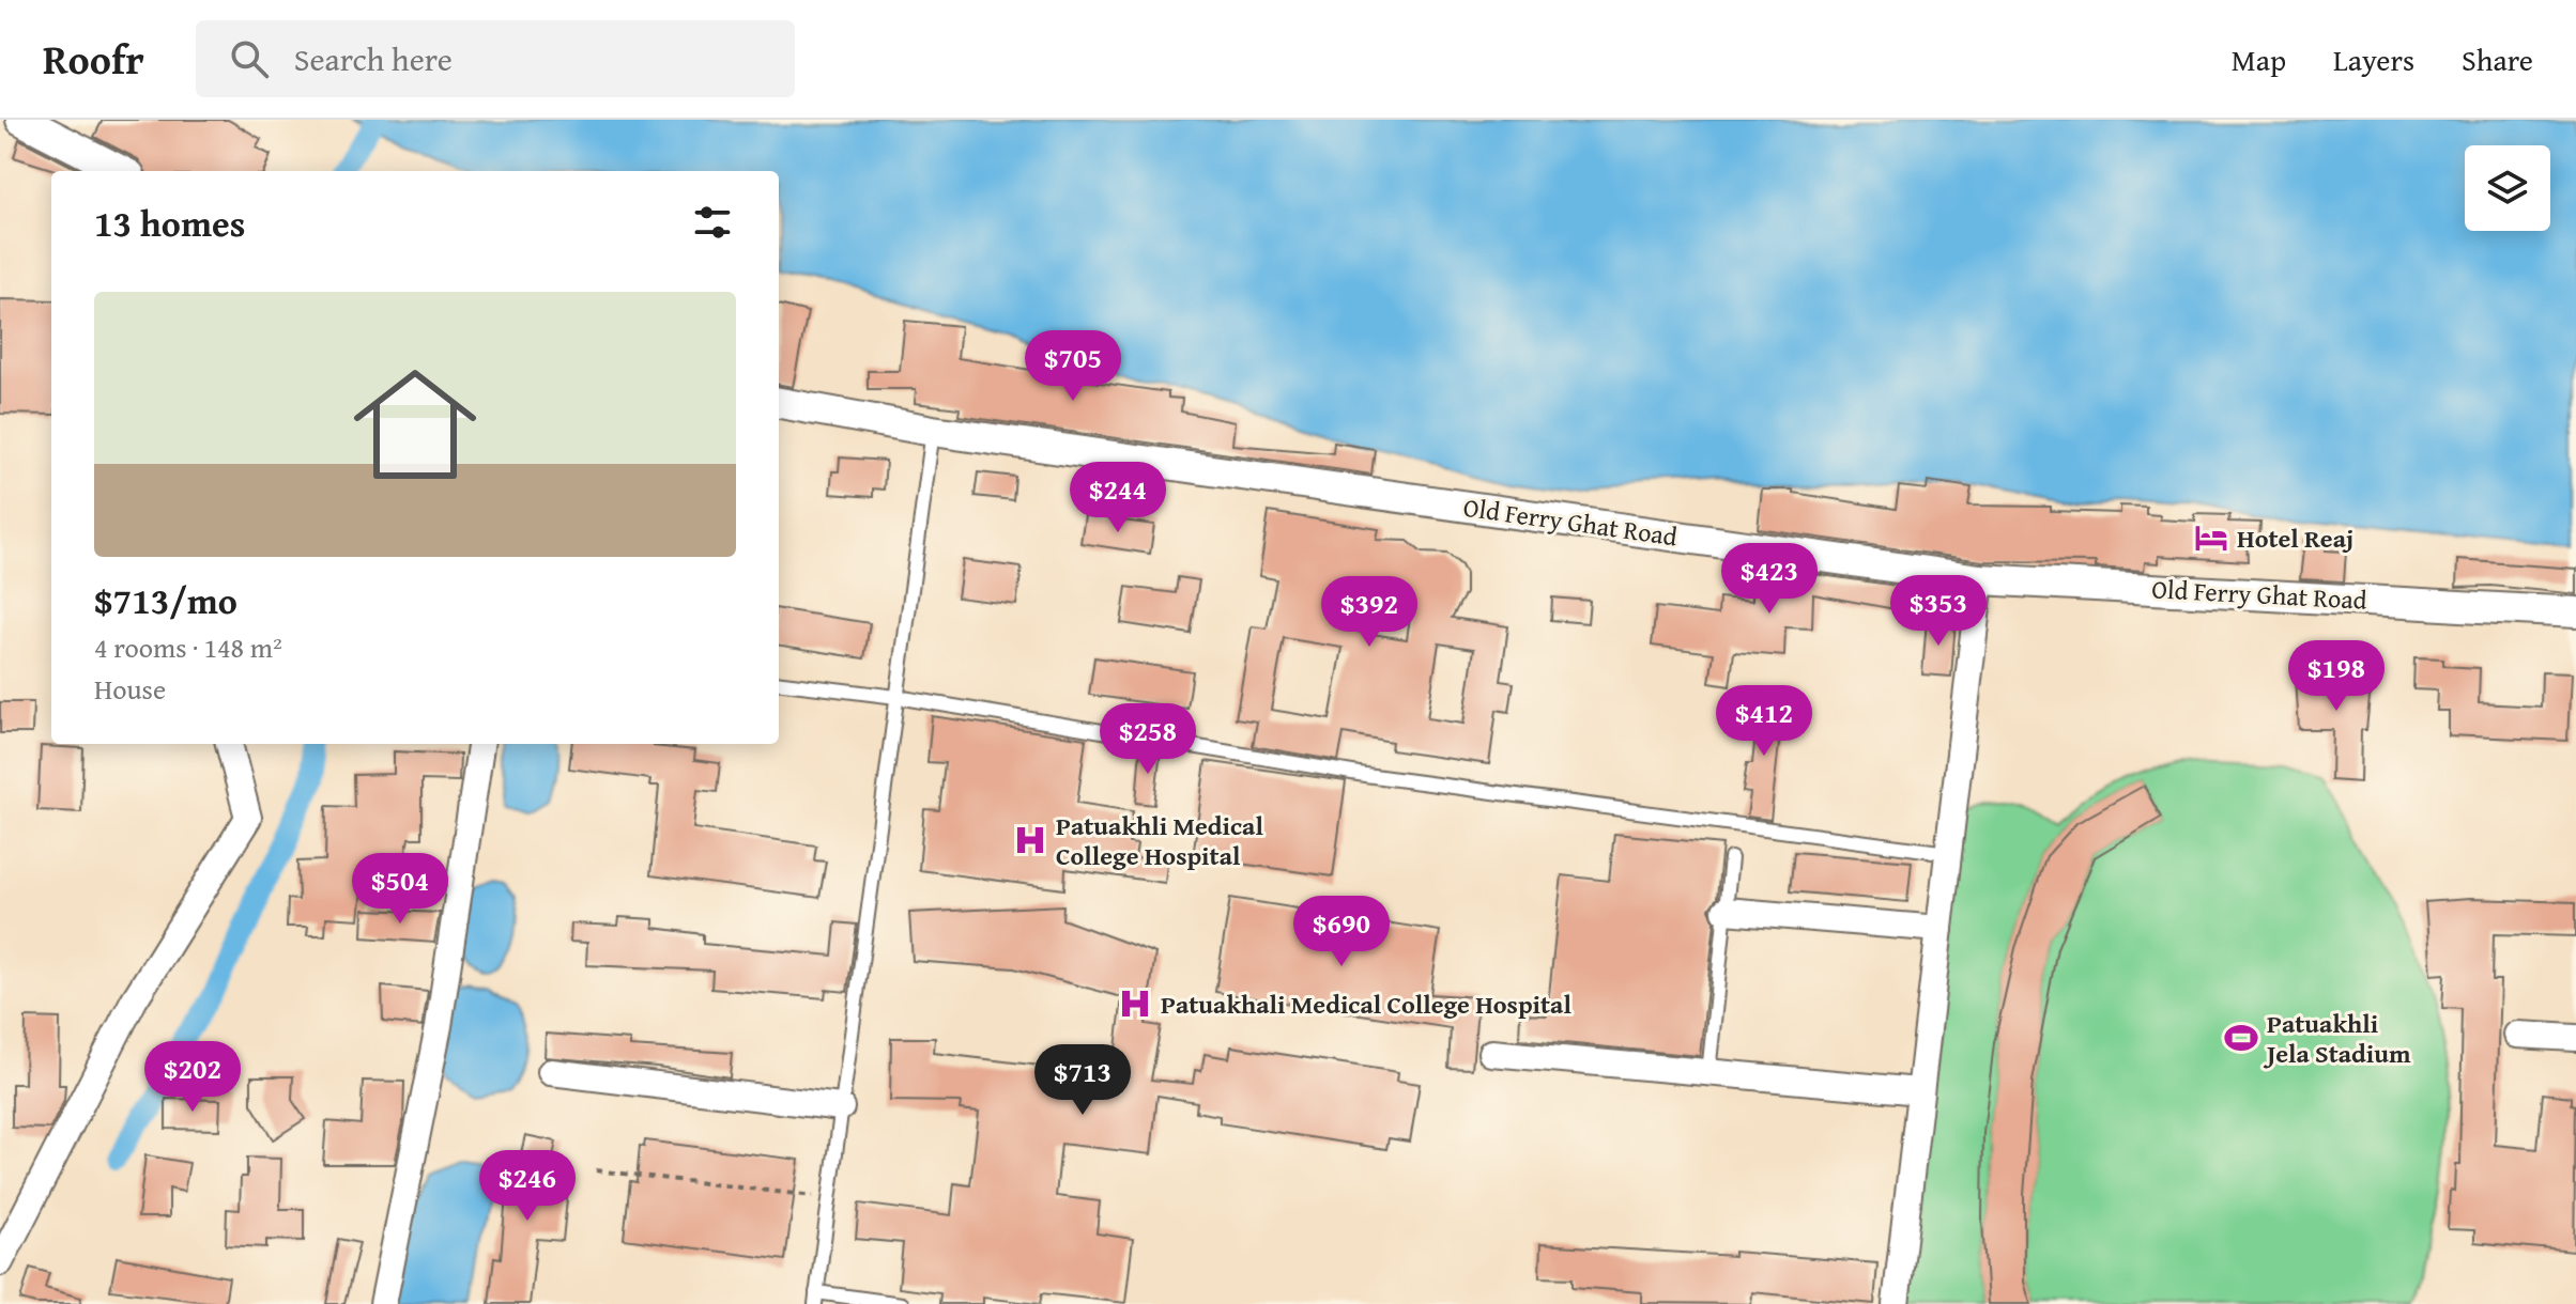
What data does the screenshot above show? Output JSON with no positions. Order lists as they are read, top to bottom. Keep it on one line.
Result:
{"streets":{"street":["Old Ferry Ghat Road"]},"places":{"hotel":["Hotel Reaj"],"hospital":["Patuakhli Medical College Hospital","Patuakhali Medical College Hospital"],"sports":["Patuakhli Jela Stadium"]},"page":{"header":"Roofr","search":"Search here","nav":["Map","Layers","Share"],"heading":"13 homes","list":[{"name":"$713/mo","note":"4 rooms · 148 m² · House"}],"price":["$705","$244","$423","$353","$392","$198","$412","$258","$504","$690","$202","$713","$246"]}}
